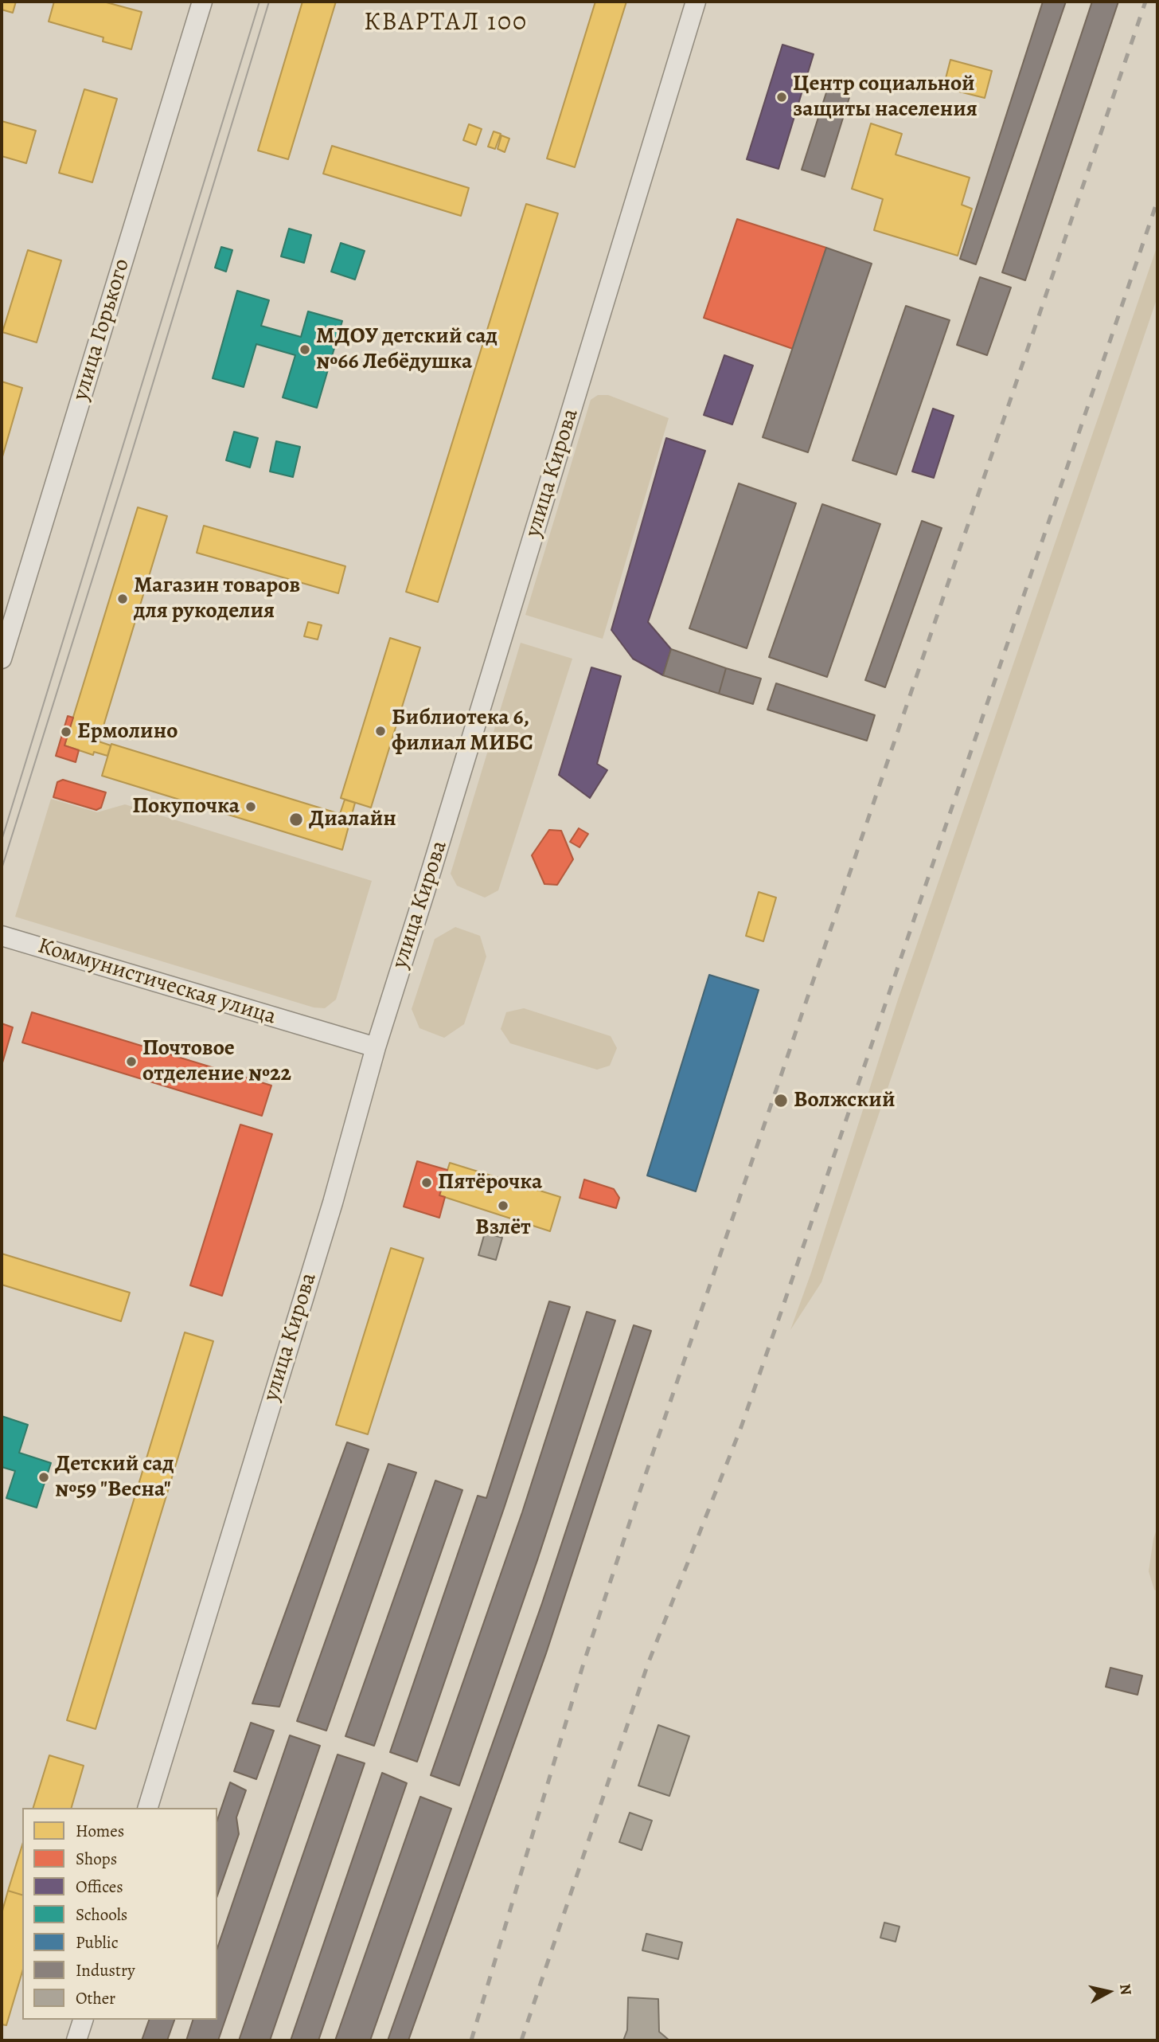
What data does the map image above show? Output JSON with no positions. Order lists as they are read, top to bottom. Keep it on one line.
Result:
{"streets":{"street":["улица Горького","улица Кирова","Коммунистическая улица"]},"crossings":[["улица Кирова","Коммунистическая улица"]],"districts":["КВАРТАЛ 100"],"places":["Центр социальной защиты населения","МДОУ детский сад №66 Лебёдушка","Магазин товаров для рукоделия","Библиотека 6, филиал МИБС","Ермолино","Покупочка","Диалайн","Почтовое отделение №22","Волжский","Пятёрочка","Взлёт","Детский сад №59 \"Весна\""],"legend":["Homes","Shops","Offices","Schools","Public","Industry","Other"],"north":"right"}
